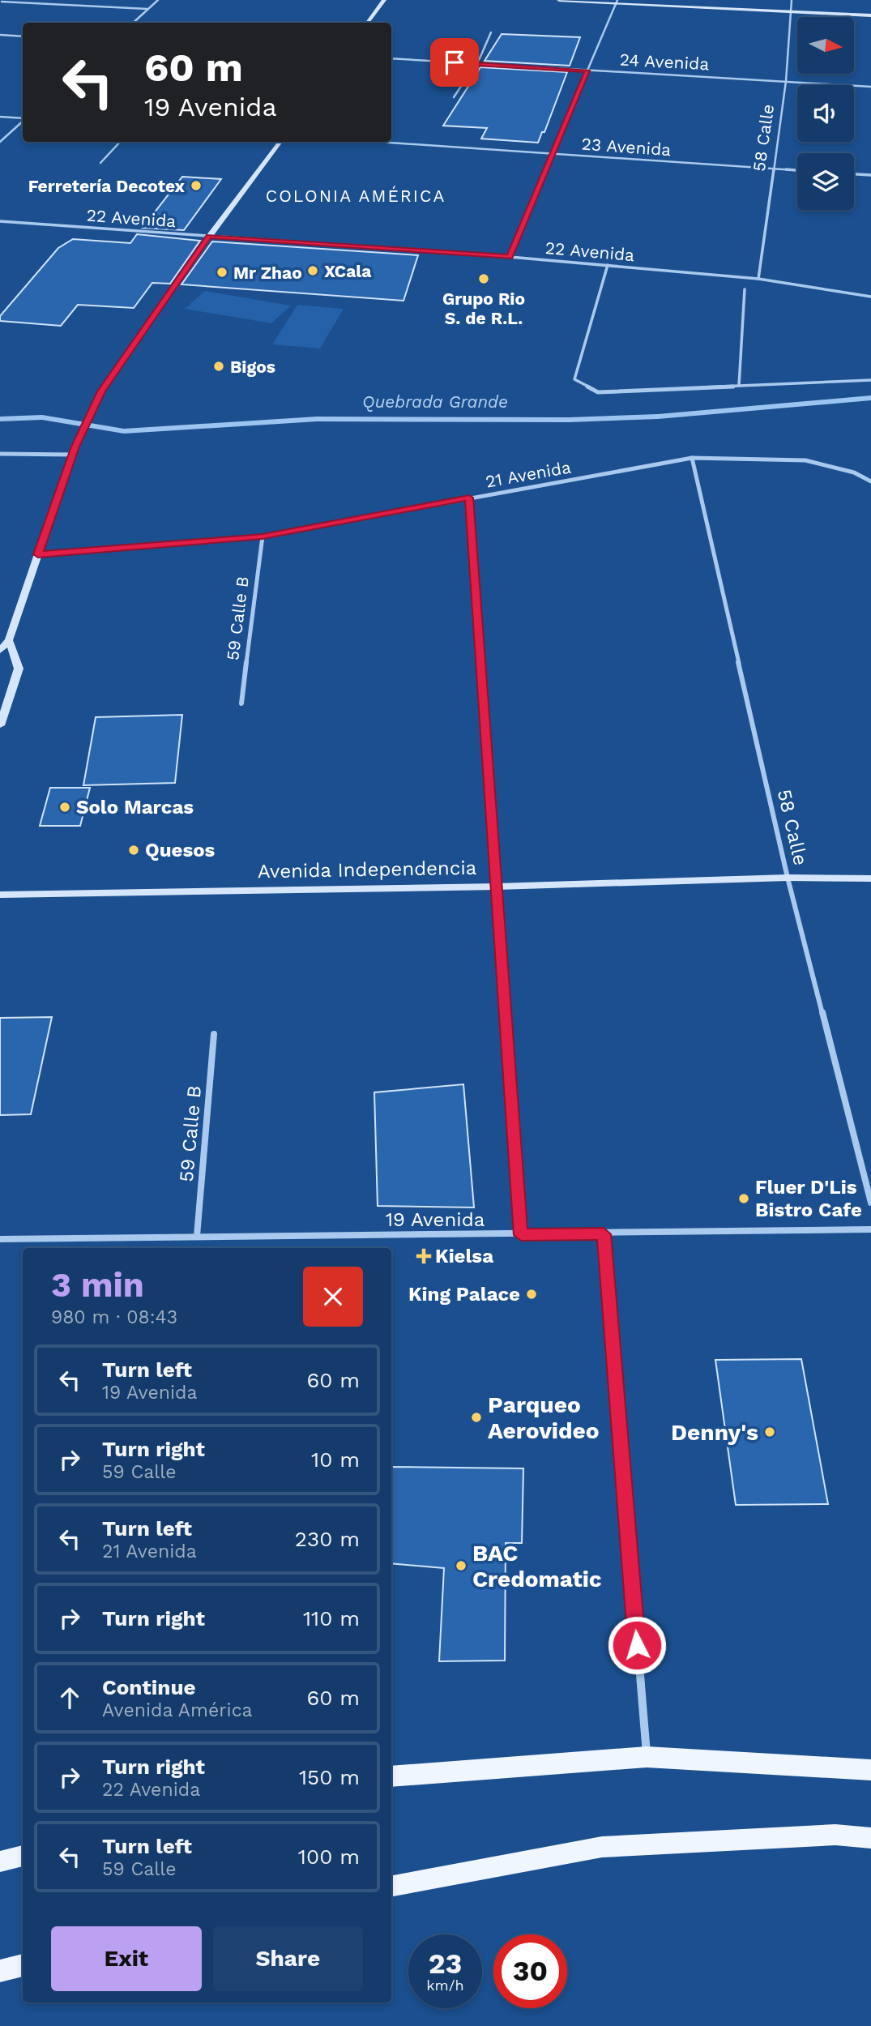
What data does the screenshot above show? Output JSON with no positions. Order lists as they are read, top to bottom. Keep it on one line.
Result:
{"streets":{"main road":["Avenida Independencia"],"street":["24 Avenida","58 Calle","23 Avenida","22 Avenida","21 Avenida","59 Calle B","19 Avenida"]},"crossings":[["24 Avenida","58 Calle"],["58 Calle","23 Avenida"],["58 Calle","22 Avenida"],["58 Calle","21 Avenida"],["58 Calle","Avenida Independencia"],["21 Avenida","59 Calle B"],["59 Calle B","19 Avenida"]],"districts":["COLONIA AMÉRICA"],"water":["Quebrada Grande"],"places":{"other":["Ferretería Decotex","XCala","Mr Zhao","Grupo Rio S. de R.L.","Bigos","Solo Marcas","Quesos","Fluer D'Lis Bistro Cafe","King Palace","Parqueo Aerovideo","Denny's","BAC Credomatic"],"health":["Kielsa"]},"north":"right","page":{"turn":["60 m","19 Avenida"],"heading":["3 min","980 m · 08:43"],"list":[{"name":"Turn left","note":"19 Avenida","value":"60 m"},{"name":"Turn right","note":"59 Calle","value":"10 m"},{"name":"Turn left","note":"21 Avenida","value":"230 m"},{"name":"Turn right","value":"110 m"},{"name":"Continue","note":"Avenida América","value":"60 m"},{"name":"Turn right","note":"22 Avenida","value":"150 m"},{"name":"Turn left","note":"59 Calle","value":"100 m"}],"buttons":["Exit","Share"],"speed":"23 km/h","limit":"30"}}
